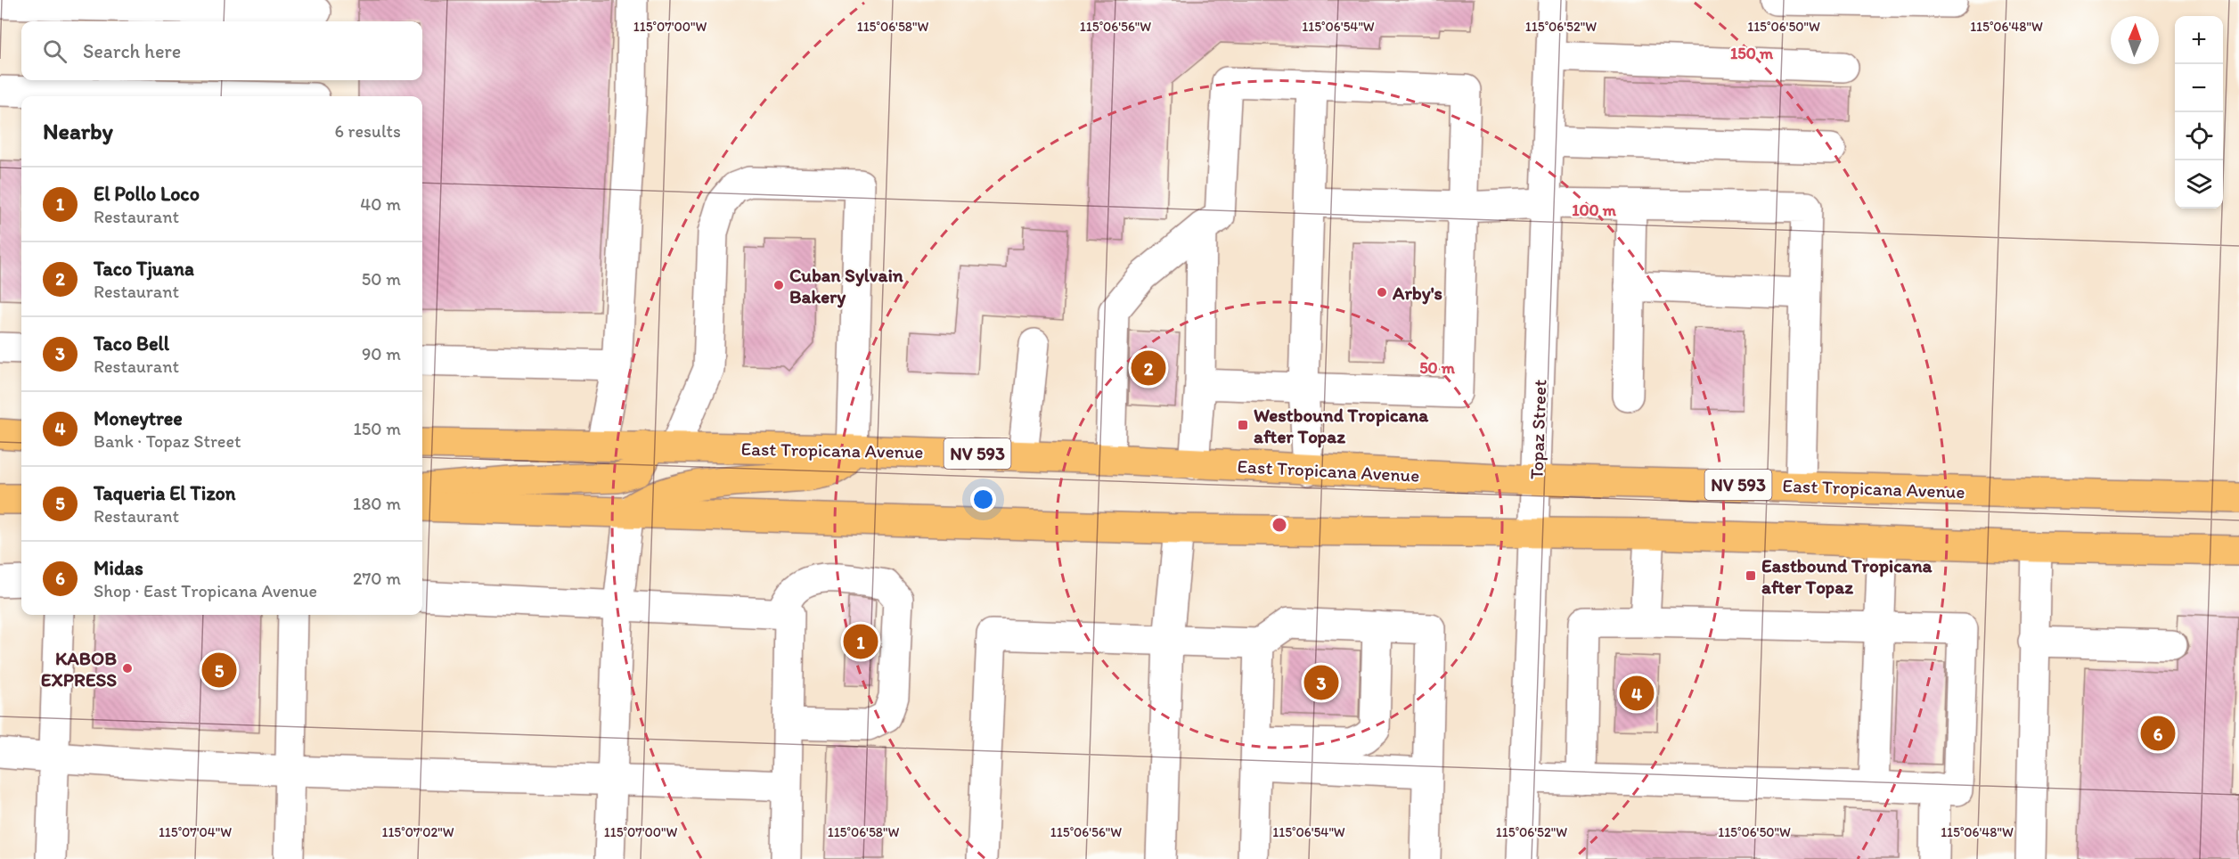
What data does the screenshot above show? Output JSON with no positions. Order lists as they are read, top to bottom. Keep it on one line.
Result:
{"streets":{"main road":["East Tropicana Avenue","NV 593"],"street":["Topaz Street"]},"crossings":[["Topaz Street","East Tropicana Avenue"]],"places":{"other":["Cuban Sylvain Bakery","Arby's","KABOB EXPRESS"],"transit":["Westbound Tropicana after Topaz","Eastbound Tropicana after Topaz"]},"north":"top","page":{"map_buttons":["+","−"],"search":"Search here","heading":["Nearby","6 results"],"list":[{"mark":"1","name":"El Pollo Loco","note":"Restaurant","value":"40 m"},{"mark":"2","name":"Taco Tjuana","note":"Restaurant","value":"50 m"},{"mark":"3","name":"Taco Bell","note":"Restaurant","value":"90 m"},{"mark":"4","name":"Moneytree","note":"Bank · Topaz Street","value":"150 m"},{"mark":"5","name":"Taqueria El Tizon","note":"Restaurant","value":"180 m"},{"mark":"6","name":"Midas","note":"Shop · East Tropicana Avenue","value":"270 m"}],"pins":["2","1","5","3","4","6"]},"coordinates":["115°07'00\"W","115°06'58\"W","115°06'56\"W","115°06'54\"W","115°06'52\"W","115°06'50\"W","115°06'48\"W","115°07'04\"W","115°07'02\"W"],"rings":["150 m","100 m","50 m"]}
